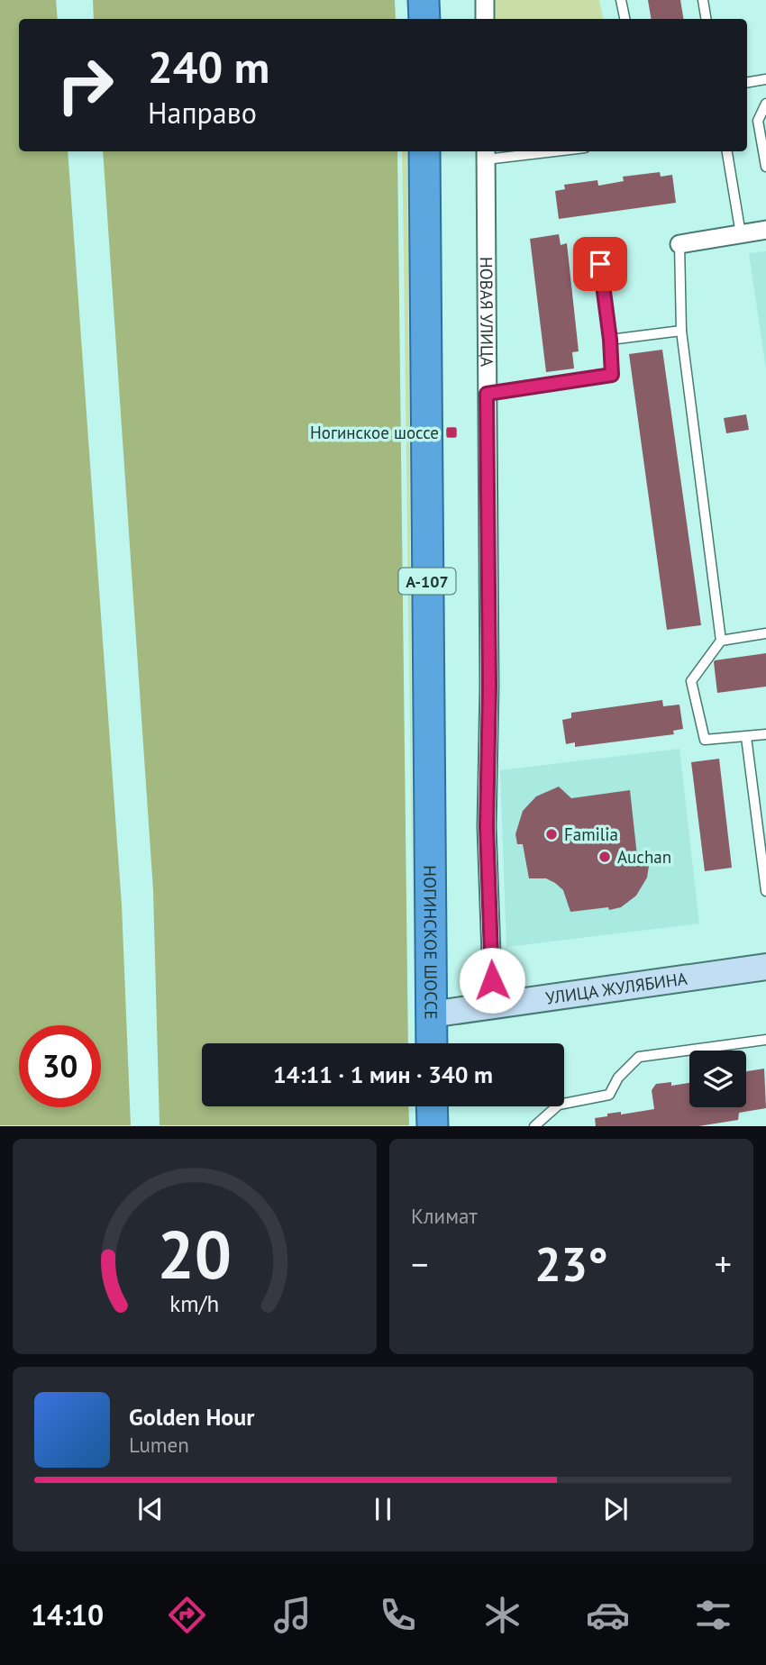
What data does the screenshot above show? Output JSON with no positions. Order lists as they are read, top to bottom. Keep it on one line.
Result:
{"streets":{"highway":["А-107","НОГИНСКОЕ ШОССЕ"],"main road":["УЛИЦА ЖУЛЯБИНА"],"street":["НОВАЯ УЛИЦА"]},"crossings":[["НОВАЯ УЛИЦА","УЛИЦА ЖУЛЯБИНА"],["НОГИНСКОЕ ШОССЕ","УЛИЦА ЖУЛЯБИНА"]],"places":{"transit":["Ногинское шоссе"],"other":["Familia","Auchan"]},"page":{"turn":["240 m","Направо"],"limit":"30","trip":"14:11 · 1 мин · 340 m","tile":"Климат","heat":["−","23°","+"],"song":["Golden Hour","Lumen"],"tabs":"14:10","gauge":["20","km/h"]}}
